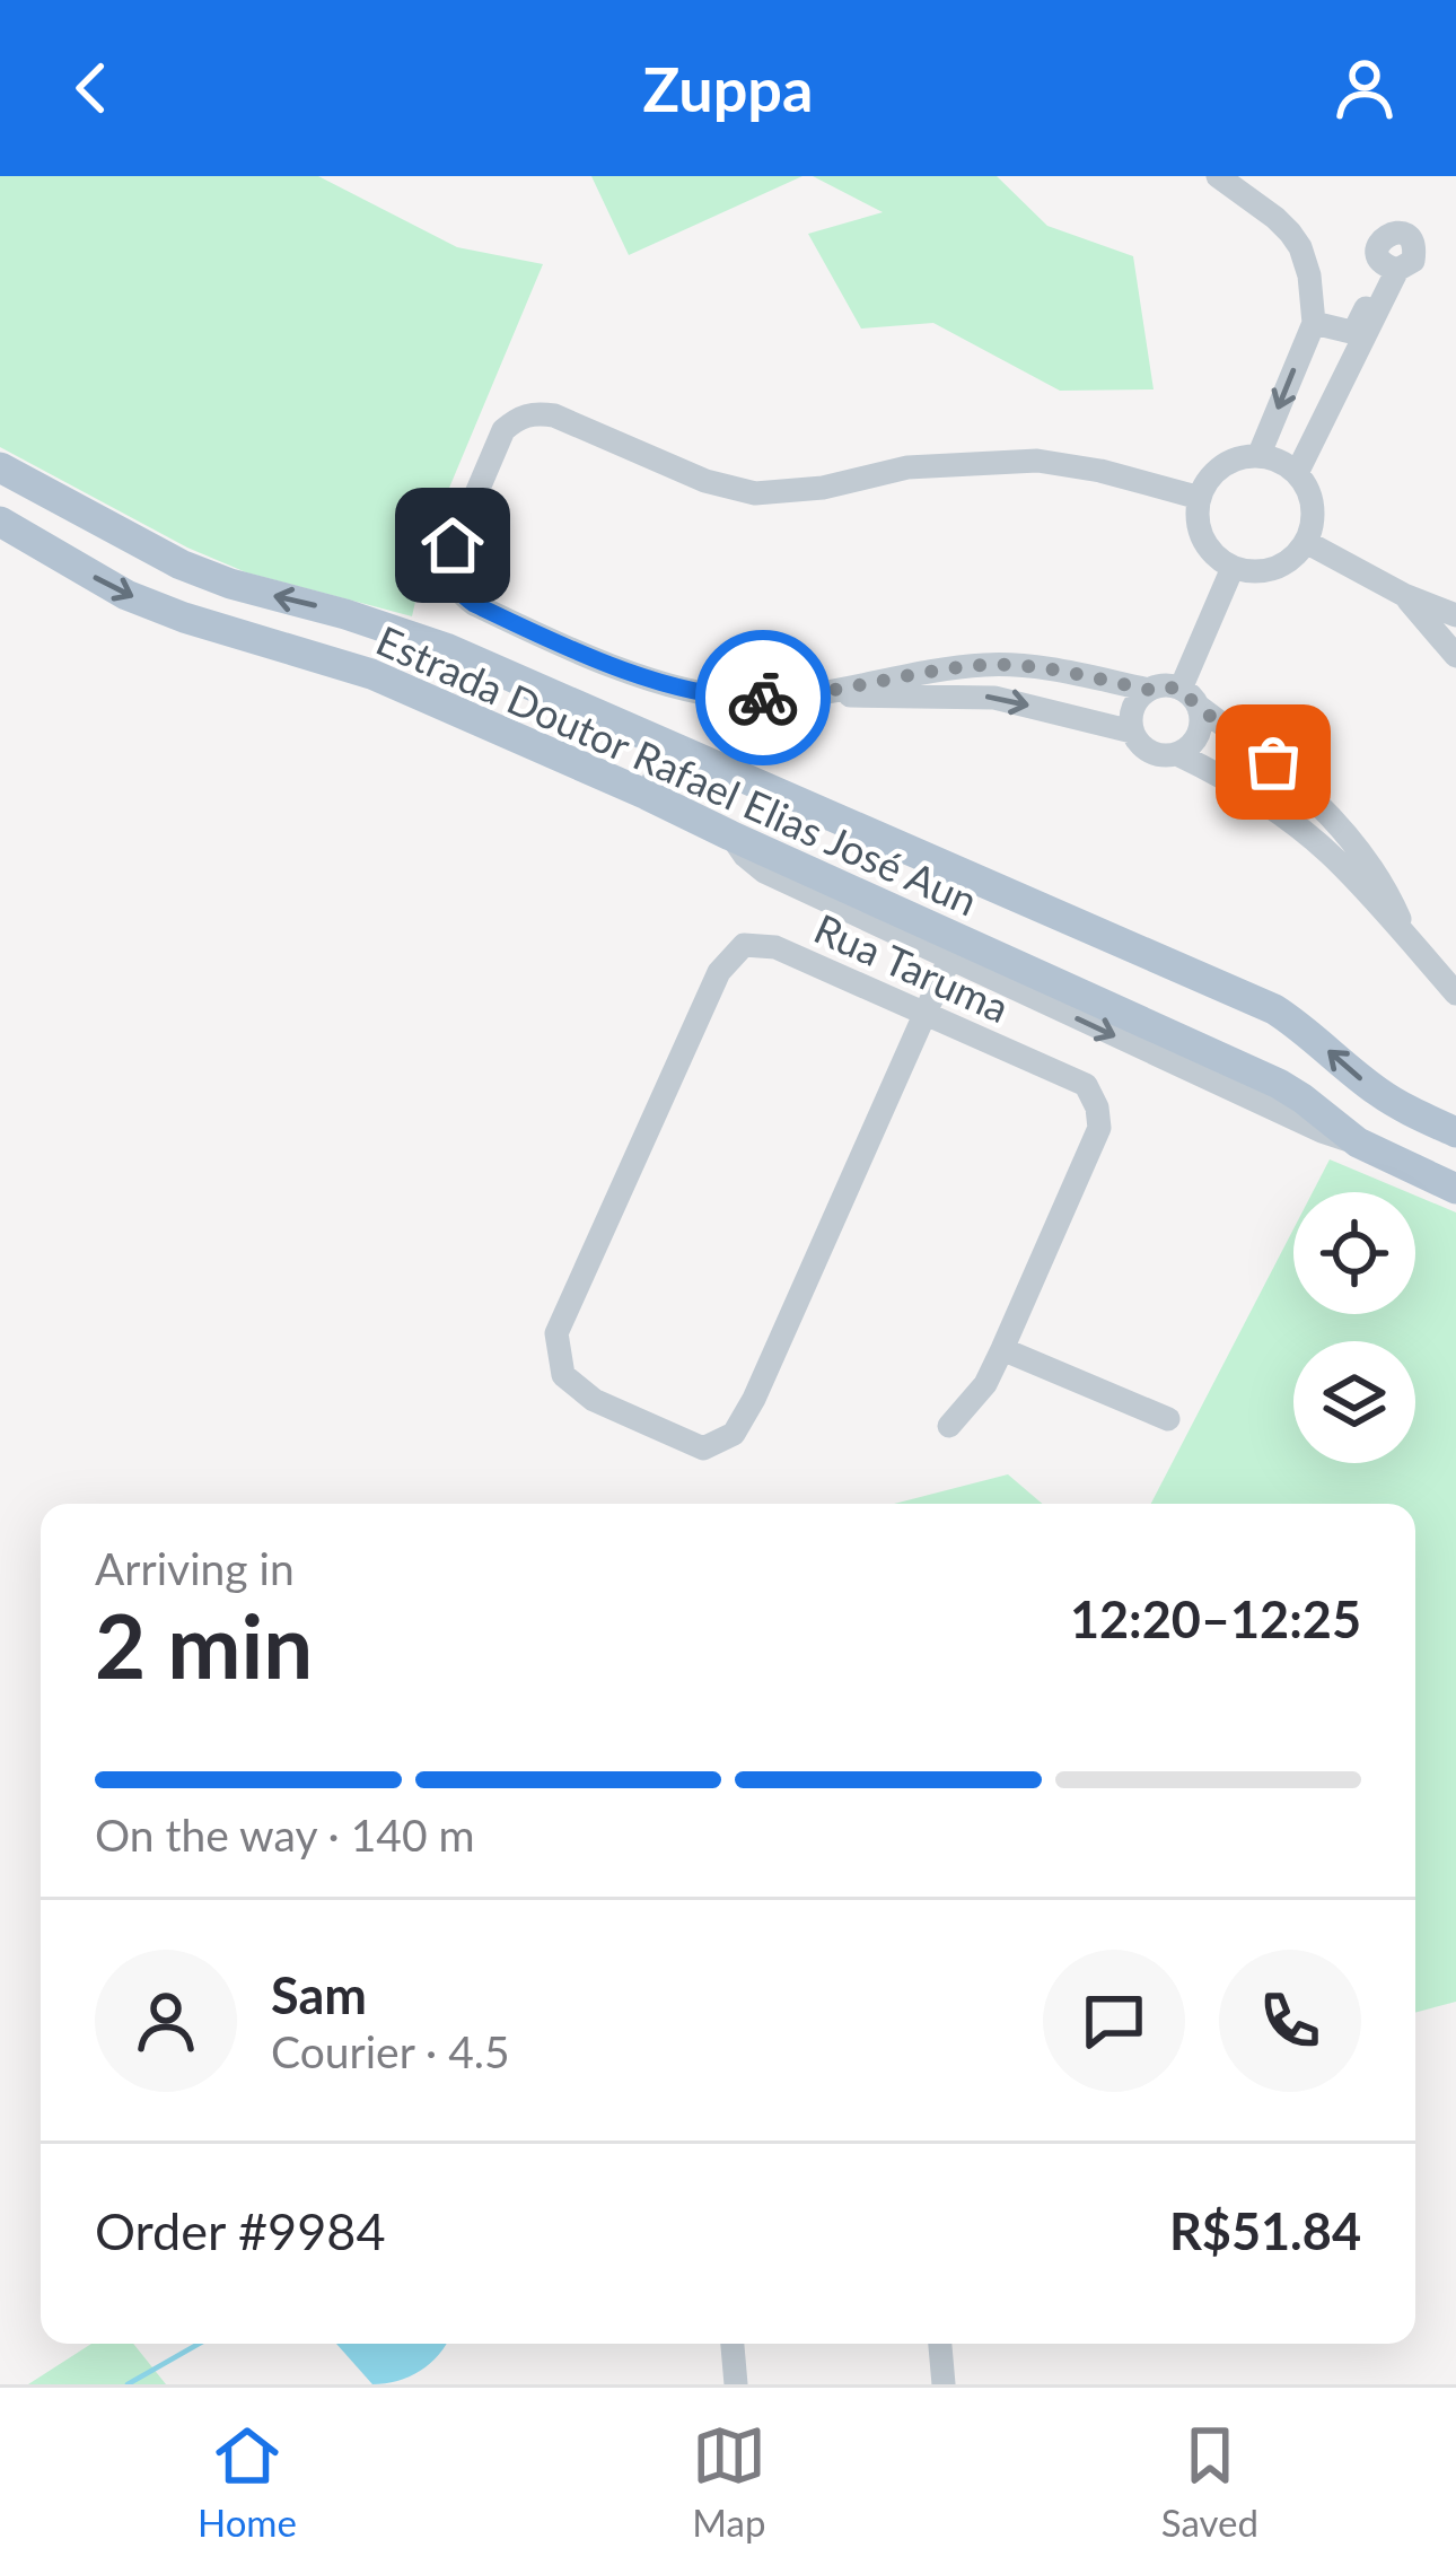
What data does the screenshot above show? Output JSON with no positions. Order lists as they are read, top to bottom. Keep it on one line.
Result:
{"streets":{"main road":["Estrada Doutor Rafael Elias José Aun"],"street":["Rua Taruma"]},"page":{"header":"Zuppa","heading":["2 min","Arriving in","12:20–12:25"],"panel":["Sam","Courier · 4.5","Order #9984","R$51.84"],"bar":"On the way · 140 m","tabs":["Home","Map","Saved"]}}
